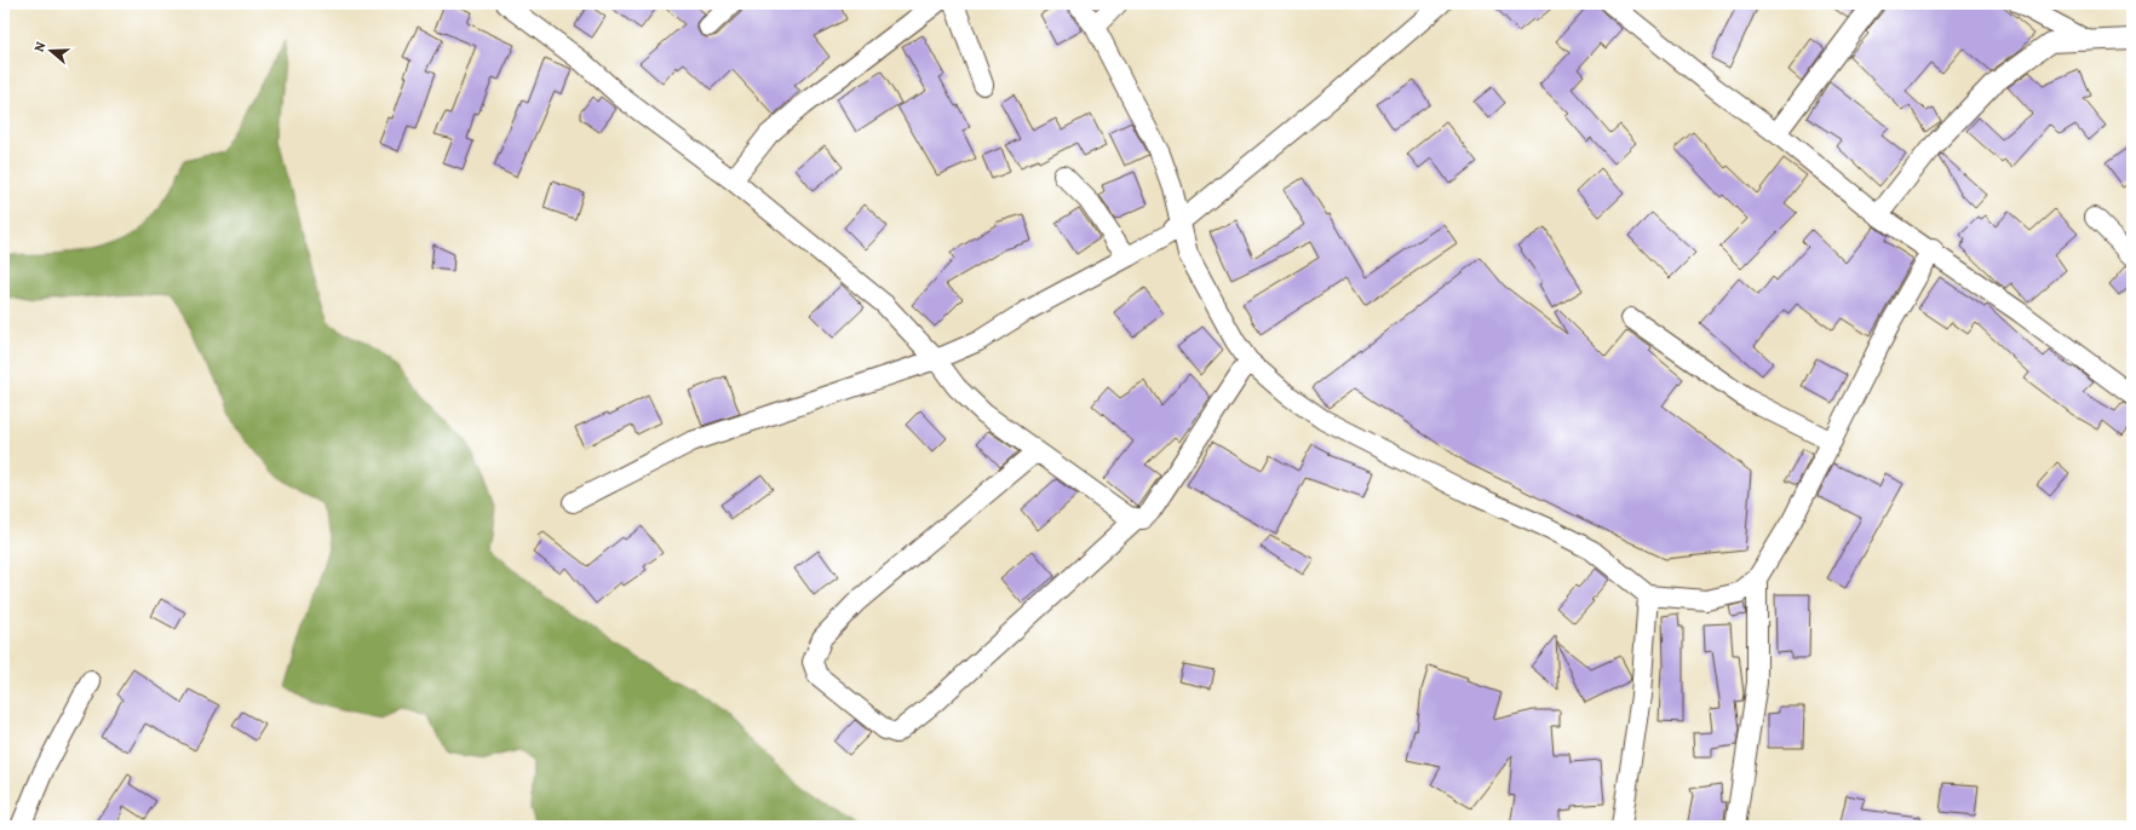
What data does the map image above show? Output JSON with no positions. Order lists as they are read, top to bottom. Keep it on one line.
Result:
{"north":"left"}
